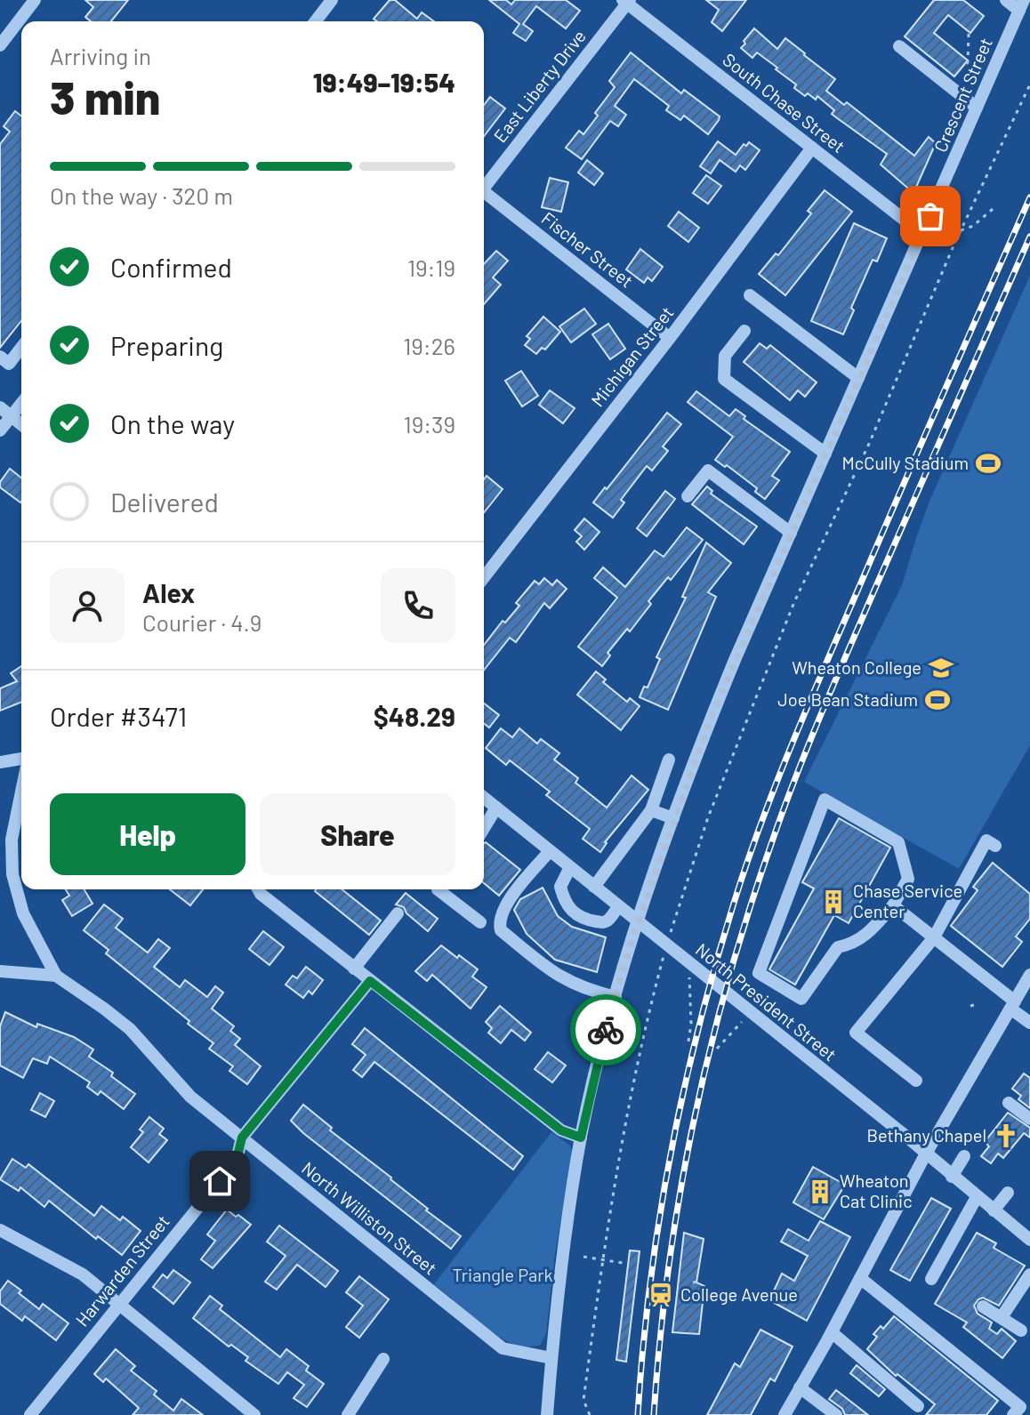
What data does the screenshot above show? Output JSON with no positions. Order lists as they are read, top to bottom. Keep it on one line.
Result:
{"streets":{"street":["East Liberty Drive","Crescent Street","South Chase Street","Fischer Street","Michigan Street","North President Street","North Williston Street","Harwarden Street"]},"crossings":[["East Liberty Drive","South Chase Street"],["Crescent Street","South Chase Street"],["Crescent Street","North President Street"],["Crescent Street","North Williston Street"],["South Chase Street","Michigan Street"],["Fischer Street","Michigan Street"],["North Williston Street","Harwarden Street"]],"parks":["Triangle Park"],"places":{"sports":["McCully Stadium","Joe Bean Stadium"],"school or university":["Wheaton College"],"building":["Chase Service Center","Wheaton Cat Clinic"],"church":["Bethany Chapel"],"station":["College Avenue"]},"page":{"heading":["3 min","Arriving in","19:49–19:54"],"panel":["Alex","Courier · 4.9","Order #3471","$48.29"],"bar":"On the way · 320 m","list":[["Confirmed","19:19"],["Preparing","19:26"],["On the way","19:39"],"Delivered"],"buttons":["Help","Share"]}}
